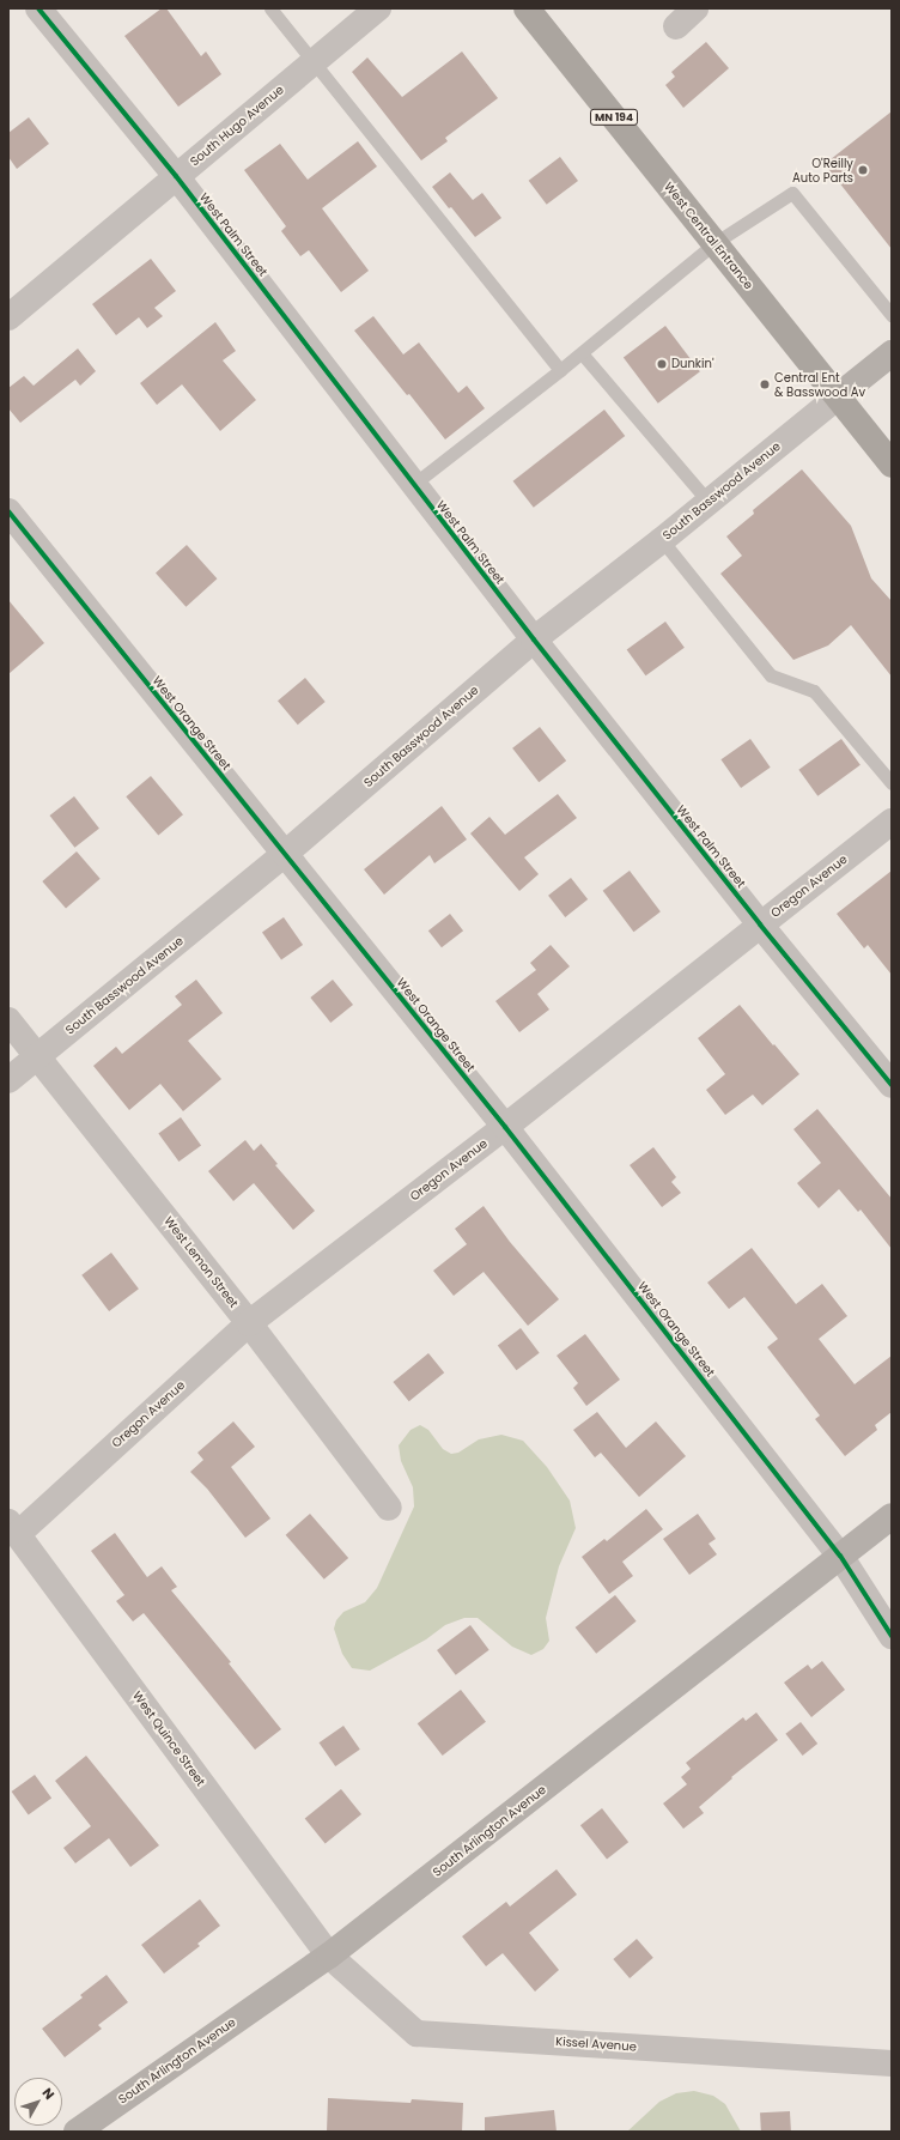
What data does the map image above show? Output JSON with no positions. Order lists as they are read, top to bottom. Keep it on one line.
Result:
{"streets":{"highway":["MN 194","West Central Entrance"],"main road":["South Arlington Avenue"],"street":["South Hugo Avenue","West Palm Street","South Basswood Avenue","West Orange Street","Oregon Avenue","West Lemon Street","West Quince Street","Kissel Avenue"]},"crossings":[["South Hugo Avenue","West Palm Street"],["West Palm Street","South Basswood Avenue"],["West Palm Street","Oregon Avenue"],["West Central Entrance","South Basswood Avenue"],["South Basswood Avenue","West Orange Street"],["South Basswood Avenue","West Lemon Street"],["West Orange Street","Oregon Avenue"],["West Orange Street","South Arlington Avenue"],["Oregon Avenue","West Lemon Street"],["Oregon Avenue","West Quince Street"],["West Quince Street","South Arlington Avenue"],["West Quince Street","Kissel Avenue"],["South Arlington Avenue","Kissel Avenue"]],"places":["O'Reilly Auto Parts","Dunkin'","Central Ent & Basswood Av"],"north":"top right"}
